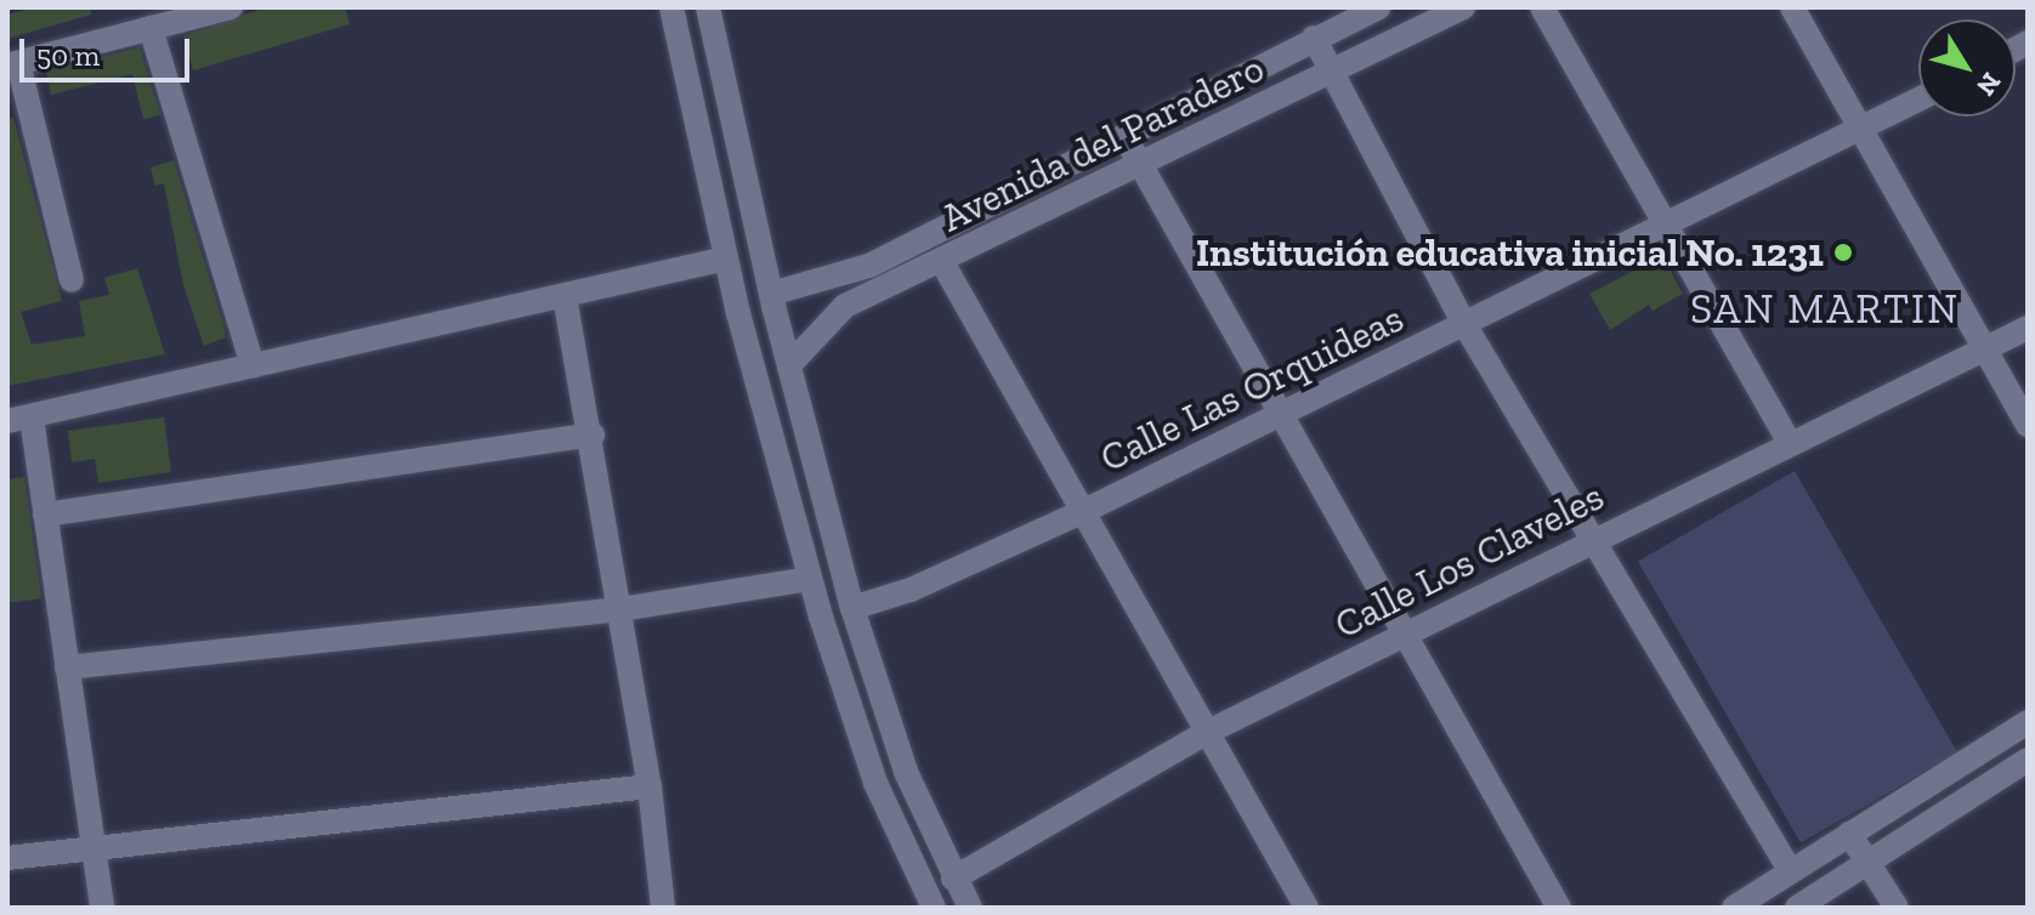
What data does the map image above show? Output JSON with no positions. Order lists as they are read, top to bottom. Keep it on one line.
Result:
{"streets":{"street":["Avenida del Paradero","Calle Las Orquideas","Calle Los Claveles"]},"districts":["SAN MARTIN"],"places":["Institución educativa inicial No. 1231"],"scale_bar":"50 m","north":"bottom right"}
